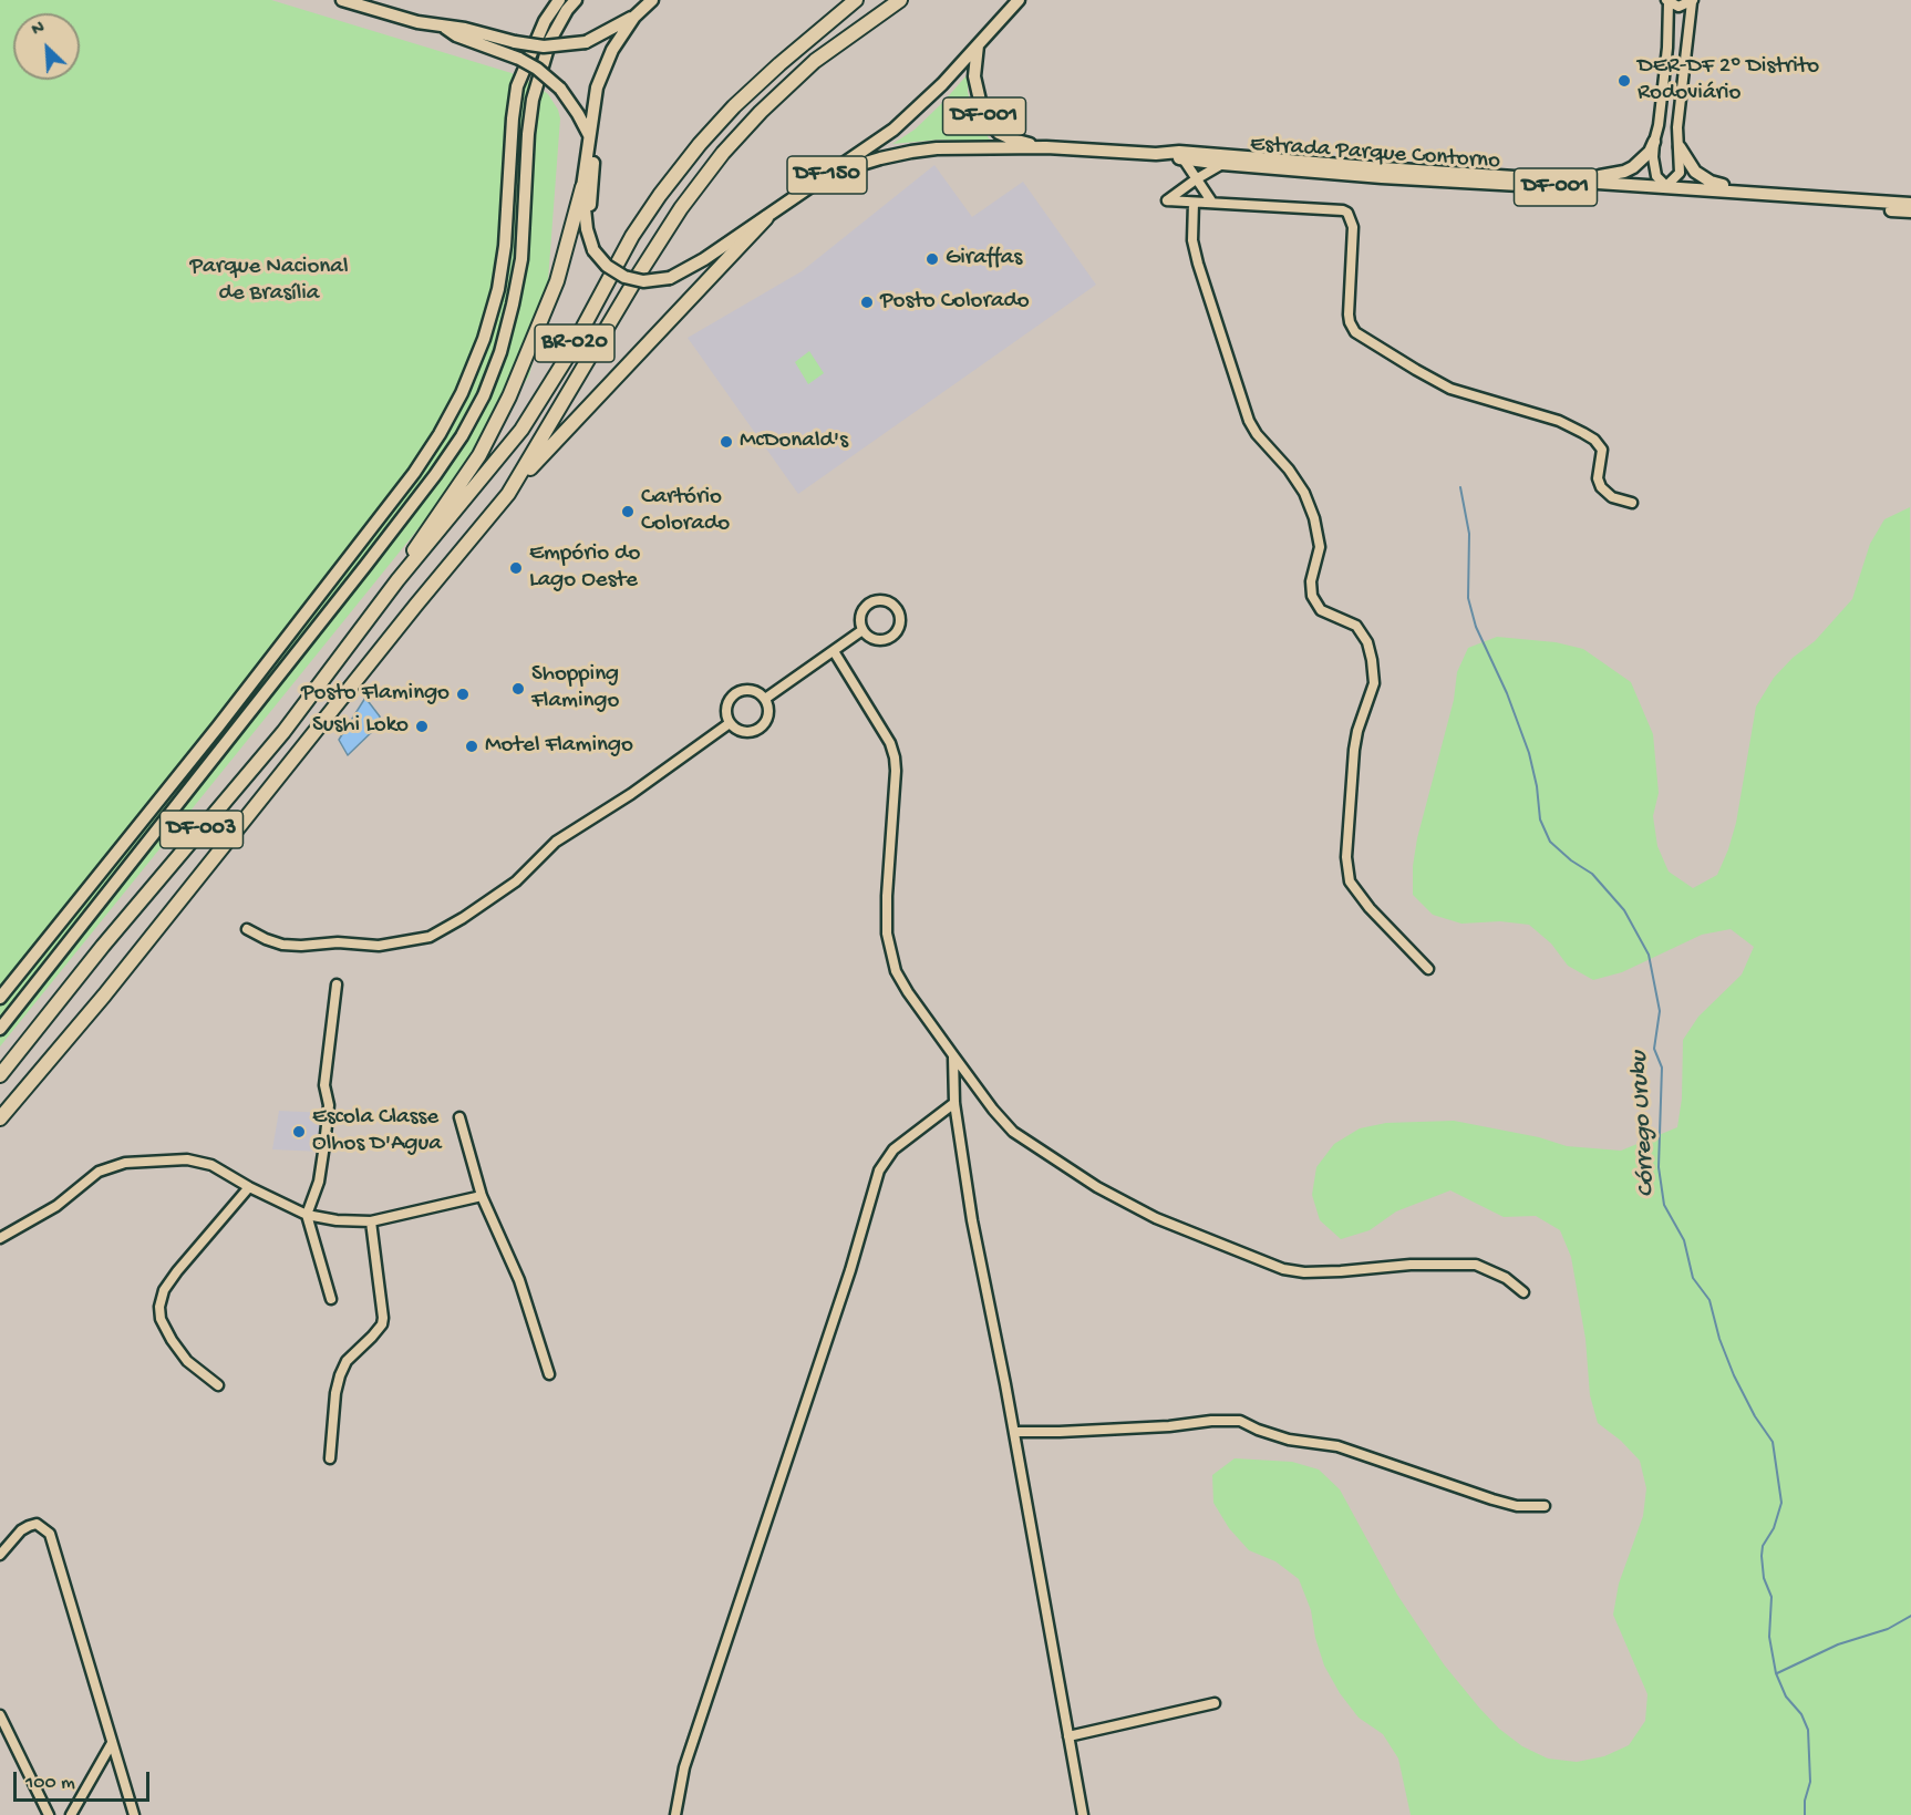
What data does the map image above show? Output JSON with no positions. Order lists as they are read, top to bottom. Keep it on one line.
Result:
{"streets":{"highway":["BR-020","DF-003"],"main road":["DF-001","Estrada Parque Contorno","DF-150"]},"crossings":[["Estrada Parque Contorno","DF-150"],["BR-020","DF-003"]],"water":["Córrego Urubu"],"parks":["Parque Nacional de Brasília"],"places":["DER-DF 2º Distrito Rodoviário","Giraffas","Posto Colorado","McDonald's","Cartório Colorado","Empório do Lago Oeste","Shopping Flamingo","Posto Flamingo","Sushi Loko","Motel Flamingo","Escola Classe Olhos D'Agua"],"scale_bar":"100 m","north":"top left"}
